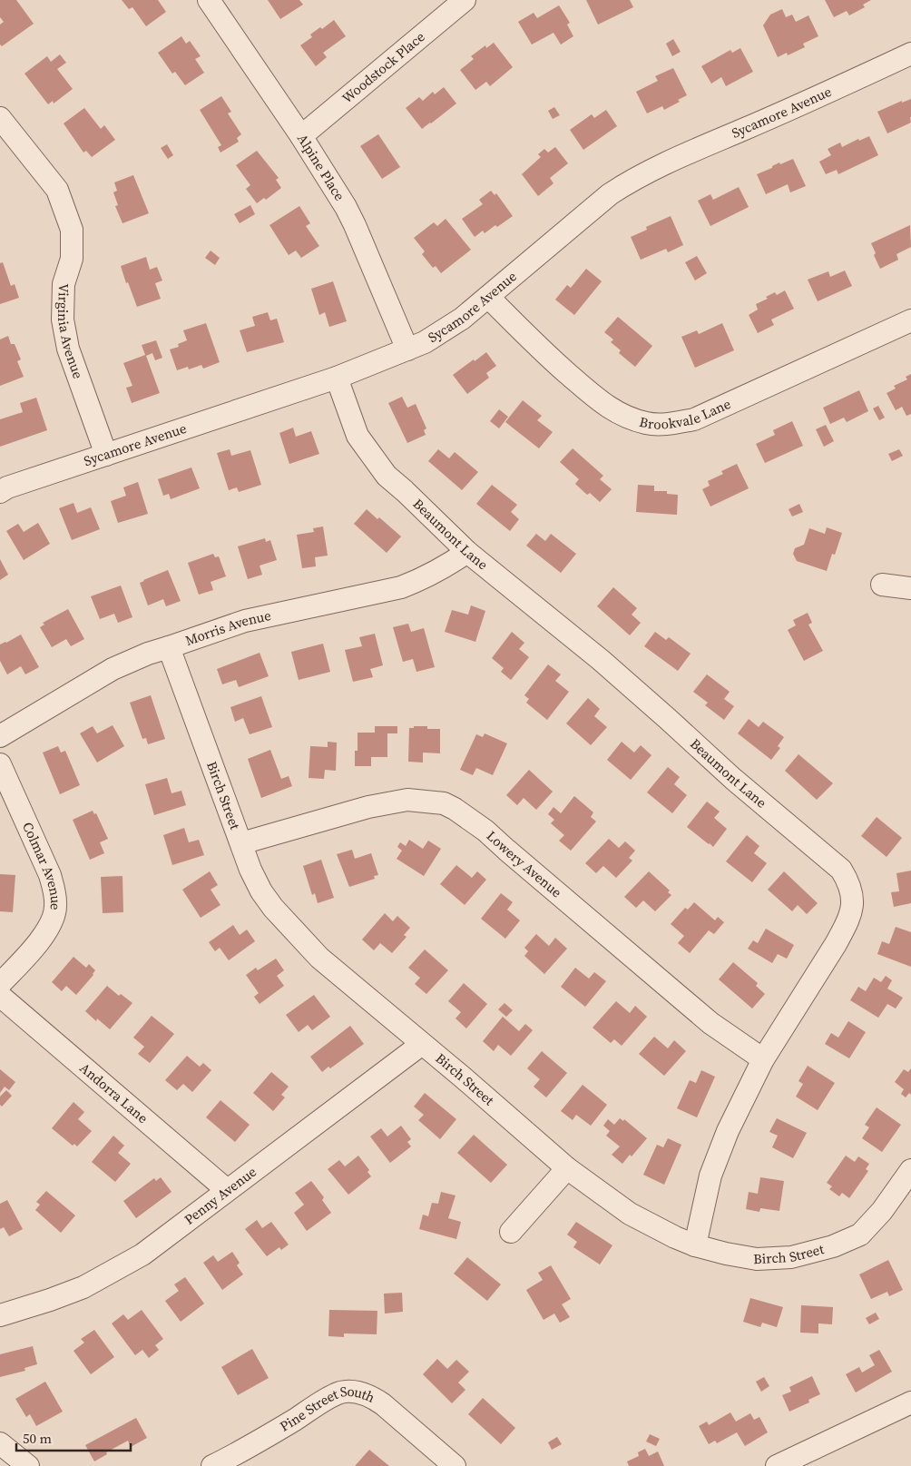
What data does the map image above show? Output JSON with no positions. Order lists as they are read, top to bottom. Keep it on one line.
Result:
{"streets":{"street":["Woodstock Place","Sycamore Avenue","Alpine Place","Virginia Avenue","Brookvale Lane","Beaumont Lane","Morris Avenue","Birch Street","Lowery Avenue","Colmar Avenue","Andorra Lane","Penny Avenue","Pine Street South"]},"crossings":[["Woodstock Place","Alpine Place"],["Sycamore Avenue","Alpine Place"],["Sycamore Avenue","Virginia Avenue"],["Sycamore Avenue","Brookvale Lane"],["Sycamore Avenue","Beaumont Lane"],["Beaumont Lane","Morris Avenue"],["Beaumont Lane","Birch Street"],["Beaumont Lane","Lowery Avenue"],["Morris Avenue","Birch Street"],["Birch Street","Lowery Avenue"],["Birch Street","Penny Avenue"],["Andorra Lane","Penny Avenue"]],"scale_bar":"50 m"}
